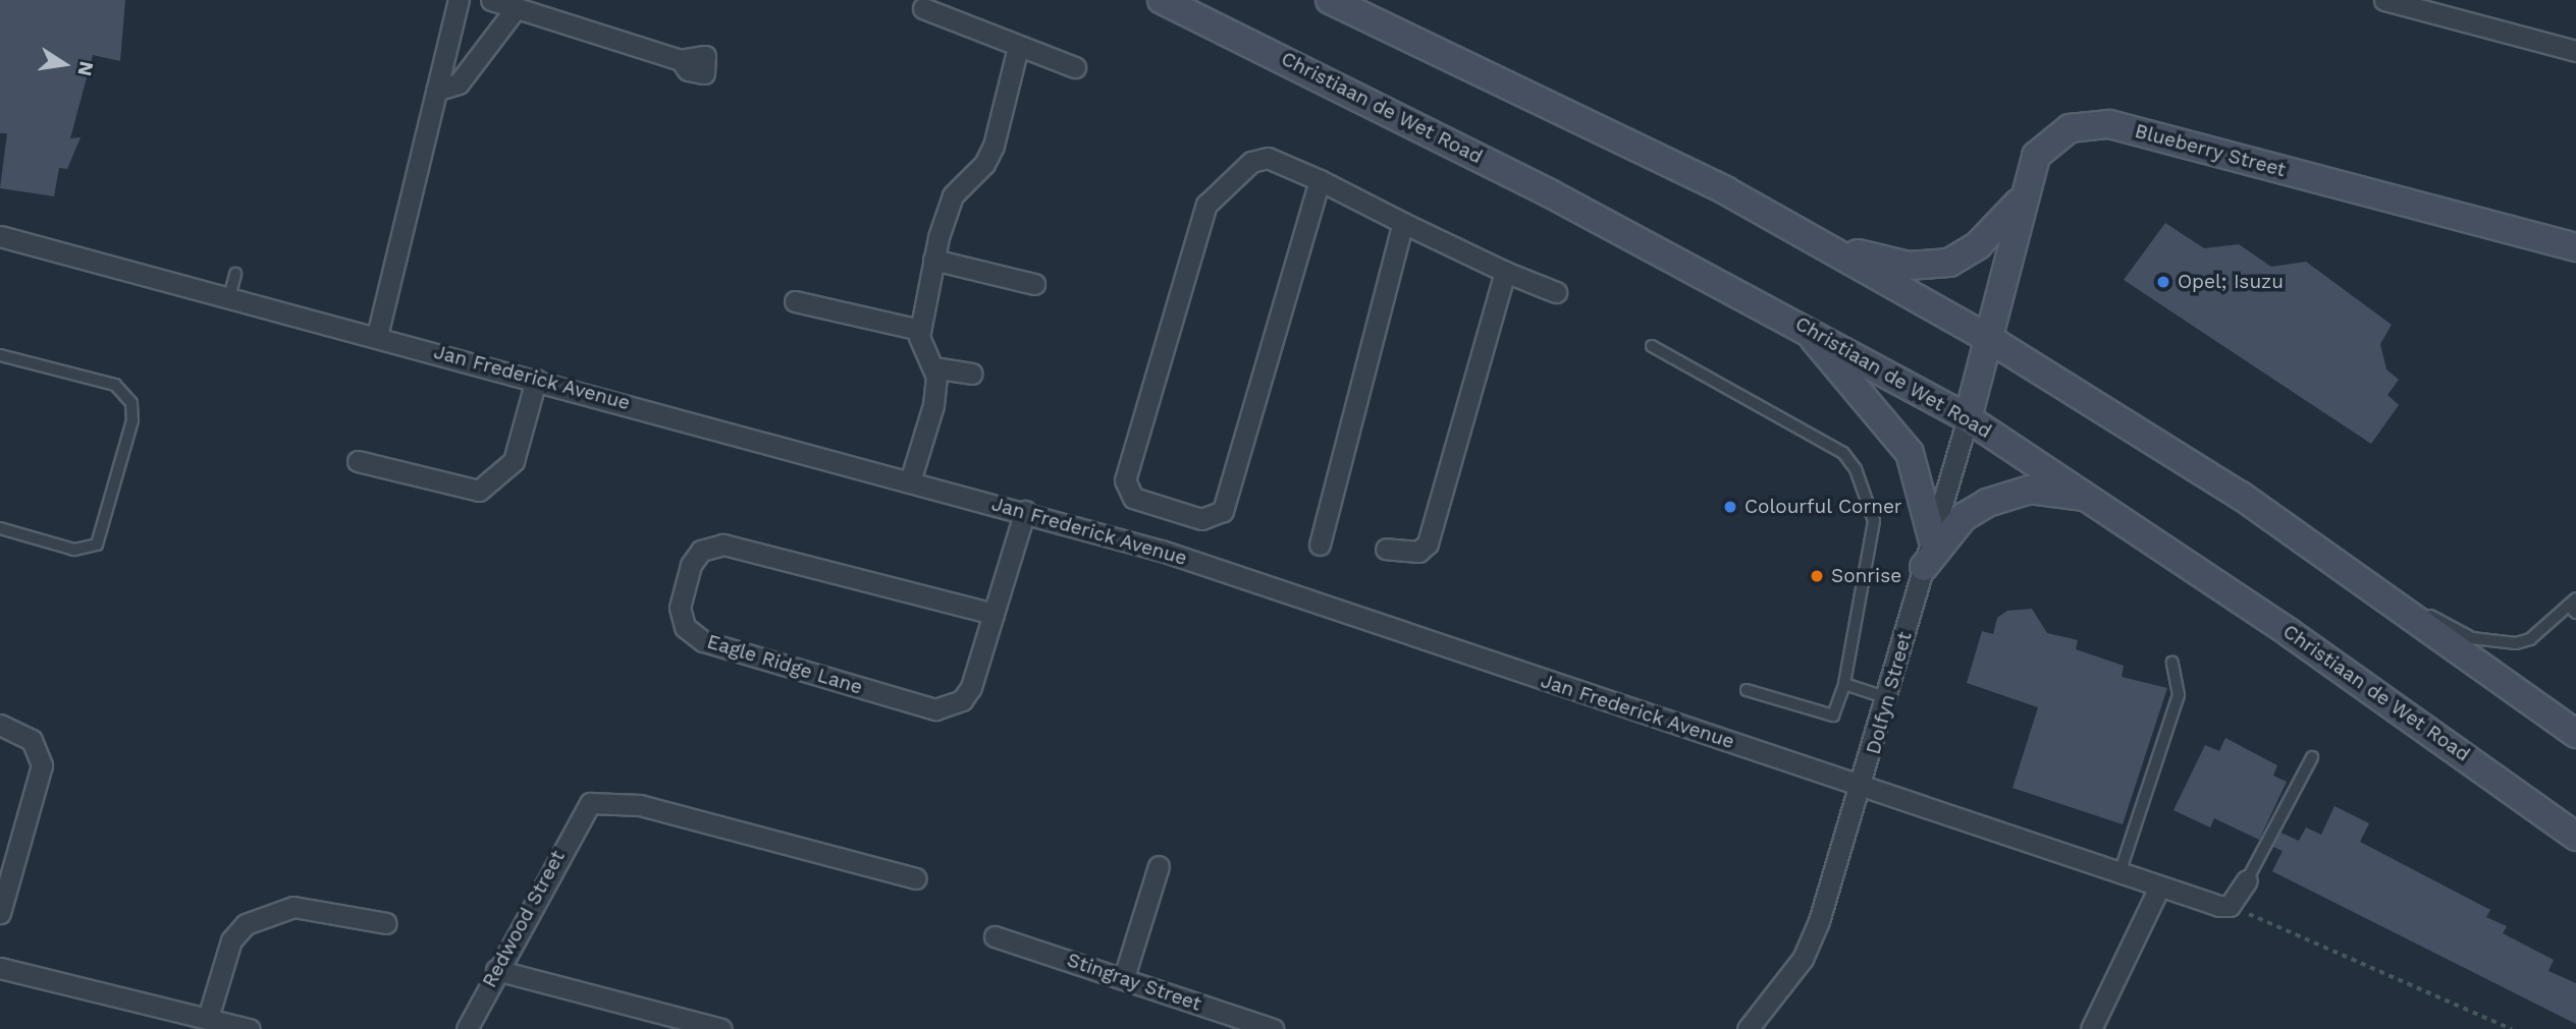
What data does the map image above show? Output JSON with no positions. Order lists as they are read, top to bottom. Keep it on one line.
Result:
{"streets":{"main road":["Christiaan de Wet Road","Blueberry Street","Dolfyn Street"],"street":["Jan Frederick Avenue","Eagle Ridge Lane","Redwood Street","Stingray Street"]},"crossings":[["Christiaan de Wet Road","Dolfyn Street"],["Blueberry Street","Dolfyn Street"],["Jan Frederick Avenue","Eagle Ridge Lane"],["Jan Frederick Avenue","Dolfyn Street"]],"places":["Opel; Isuzu","Colourful Corner","Sonrise"],"north":"right"}
